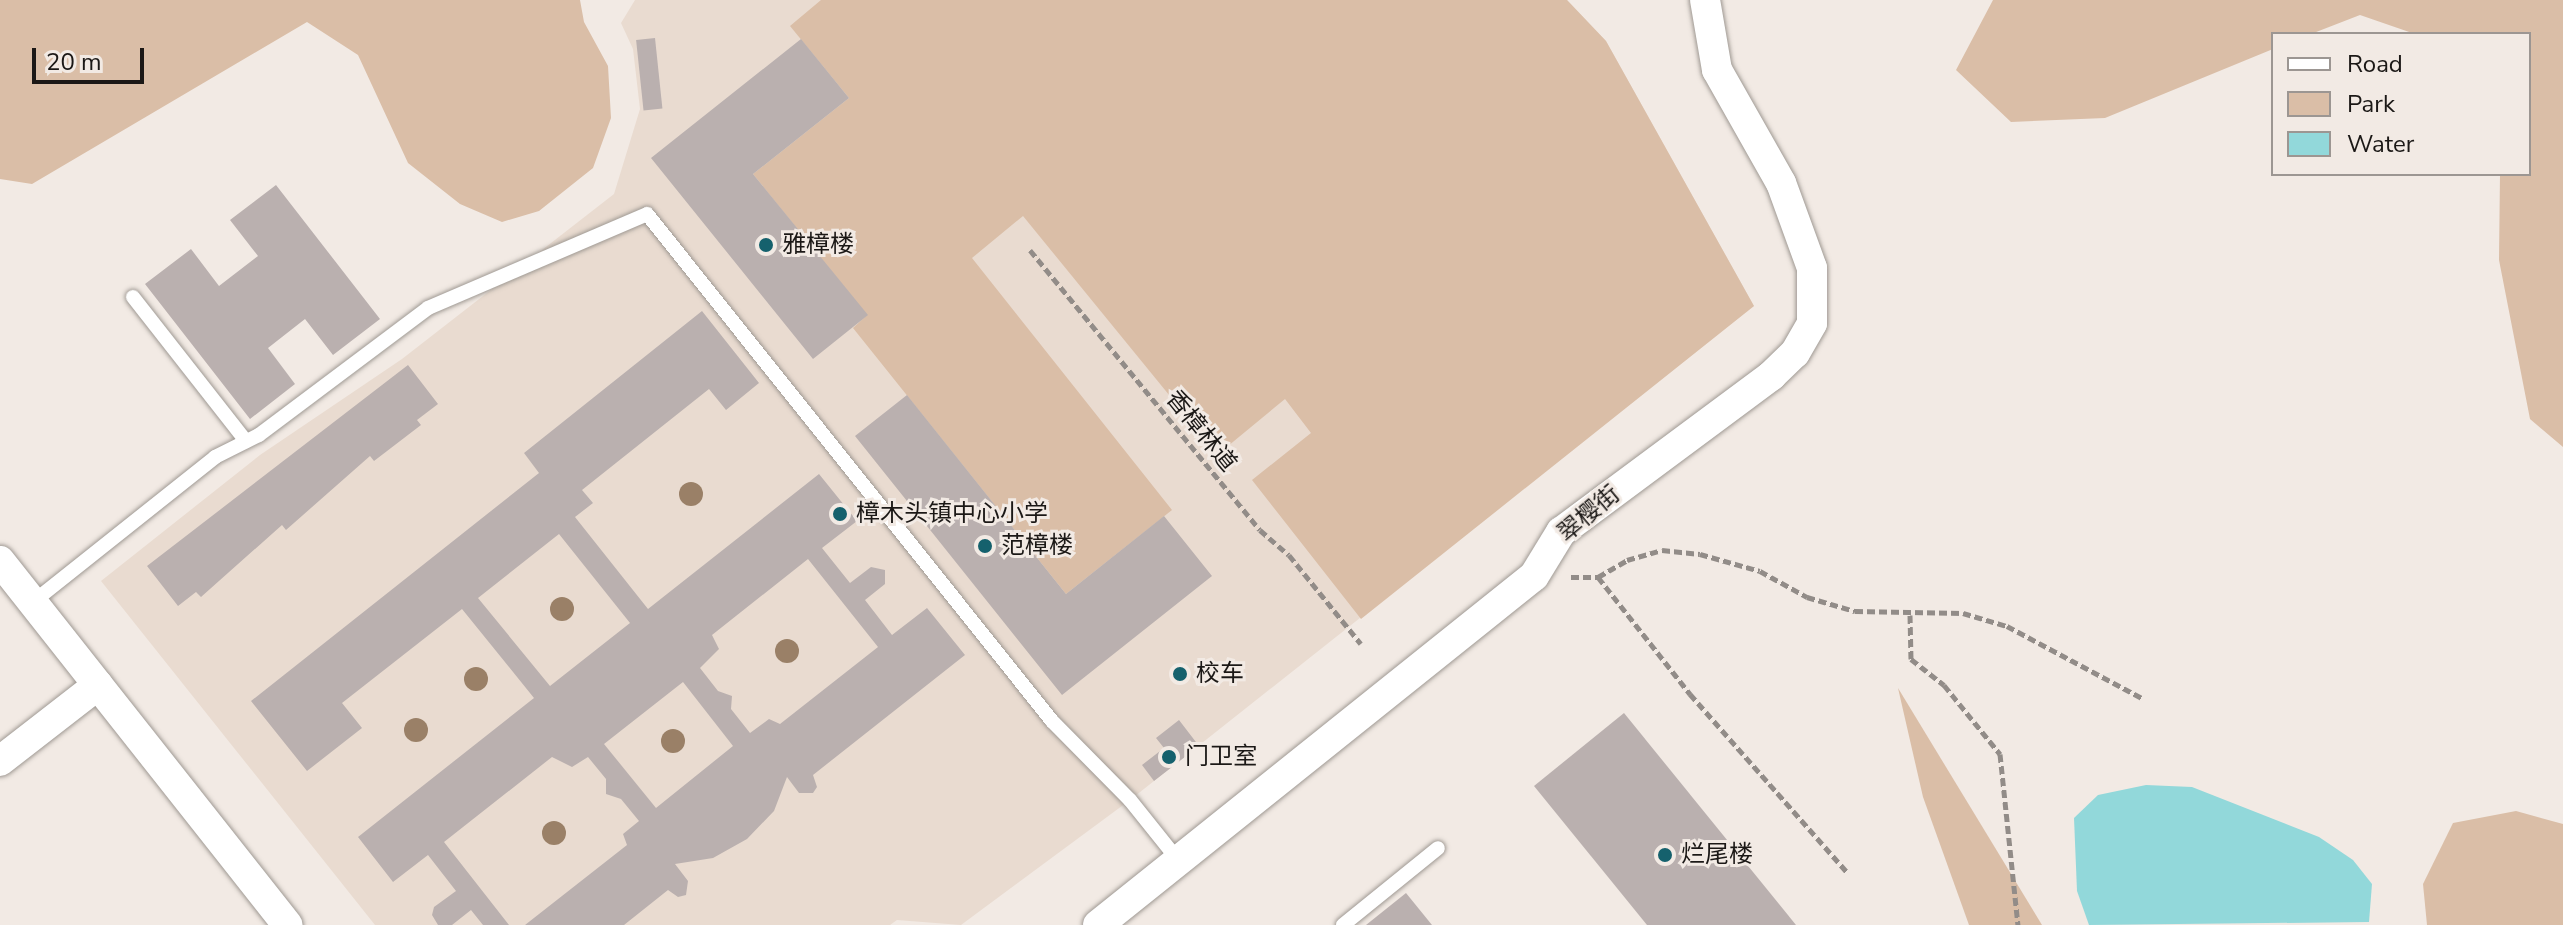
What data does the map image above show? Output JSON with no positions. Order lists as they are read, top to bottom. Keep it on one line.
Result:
{"streets":{"street":["翠樱街"],"path":["香樟林道"]},"places":["雅樟楼","樟木头镇中心小学","范樟楼","校车","门卫室","烂尾楼"],"legend":["Road","Park","Water"],"scale_bar":"20 m"}
